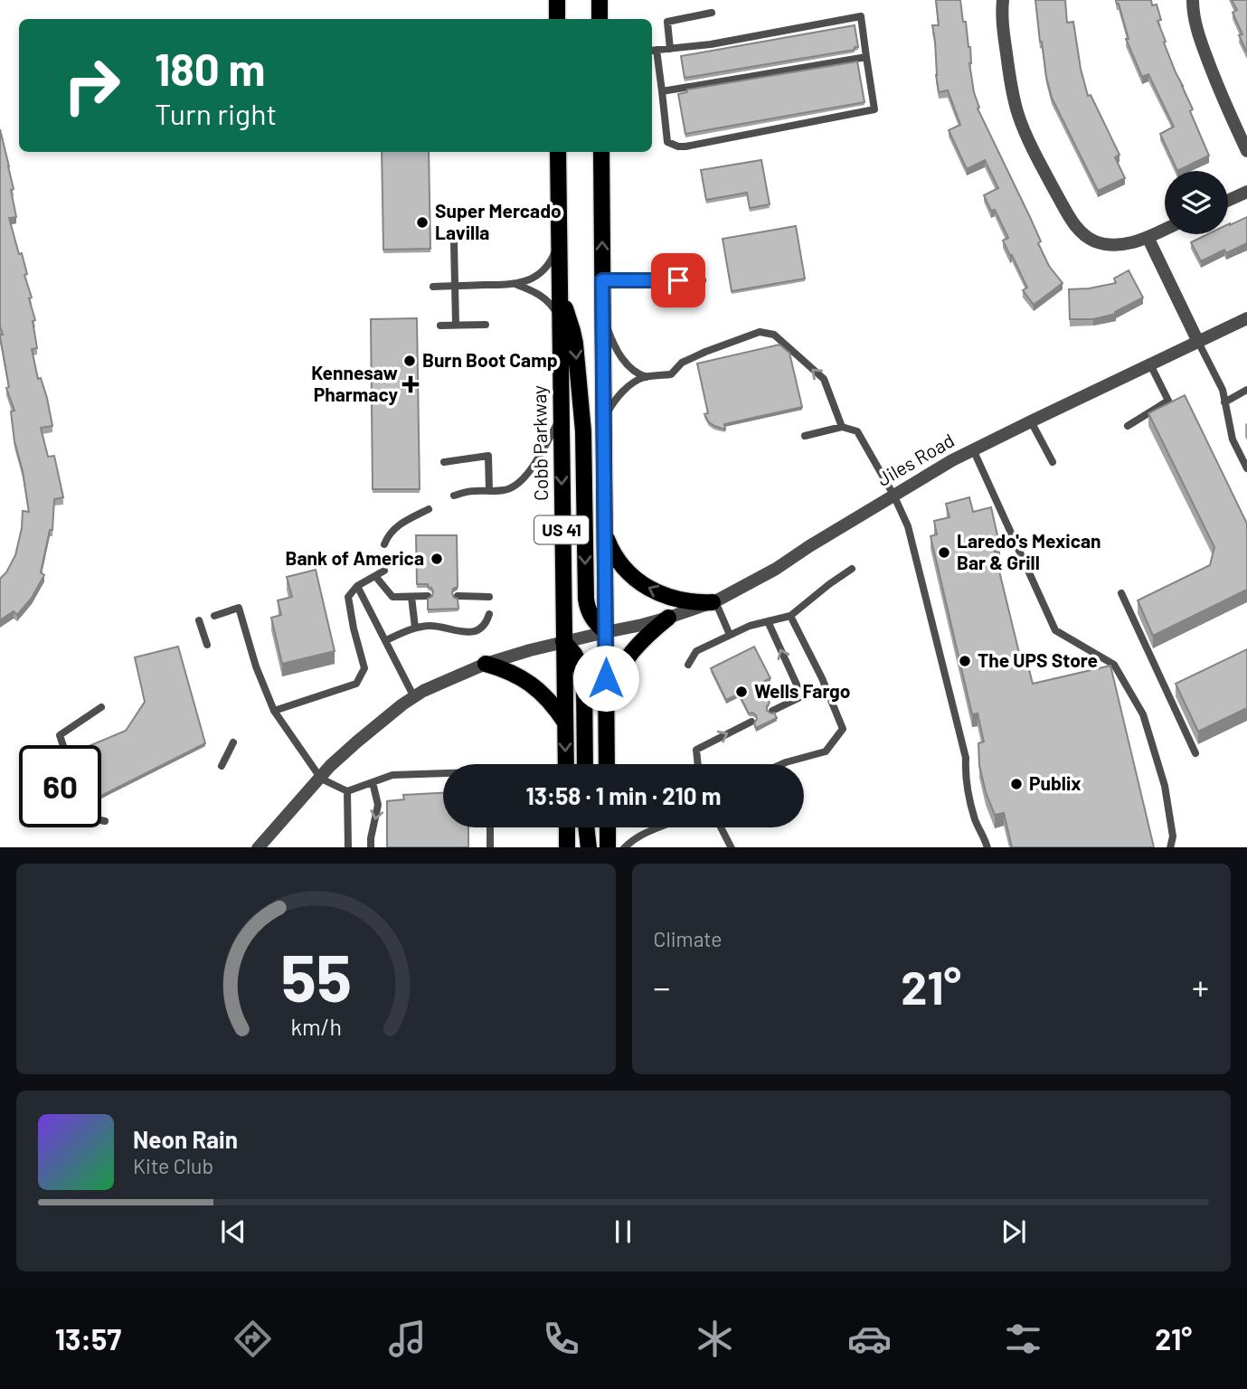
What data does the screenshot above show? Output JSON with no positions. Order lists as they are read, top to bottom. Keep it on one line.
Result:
{"streets":{"main road":["Cobb Parkway","US 41"],"street":["Jiles Road"]},"crossings":[["Cobb Parkway","Jiles Road"],["Jiles Road","US 41"]],"places":{"other":["Super Mercado Lavilla","Burn Boot Camp","Laredo's Mexican Bar & Grill","Bank of America","The UPS Store","Wells Fargo","Publix"],"health":["Kennesaw Pharmacy"]},"page":{"turn":["180 m","Turn right"],"limit":"60","trip":"13:58 · 1 min · 210 m","tile":"Climate","heat":["−","21°","+"],"song":["Neon Rain","Kite Club"],"tabs":["13:57","21°"],"gauge":["55","km/h"]}}
